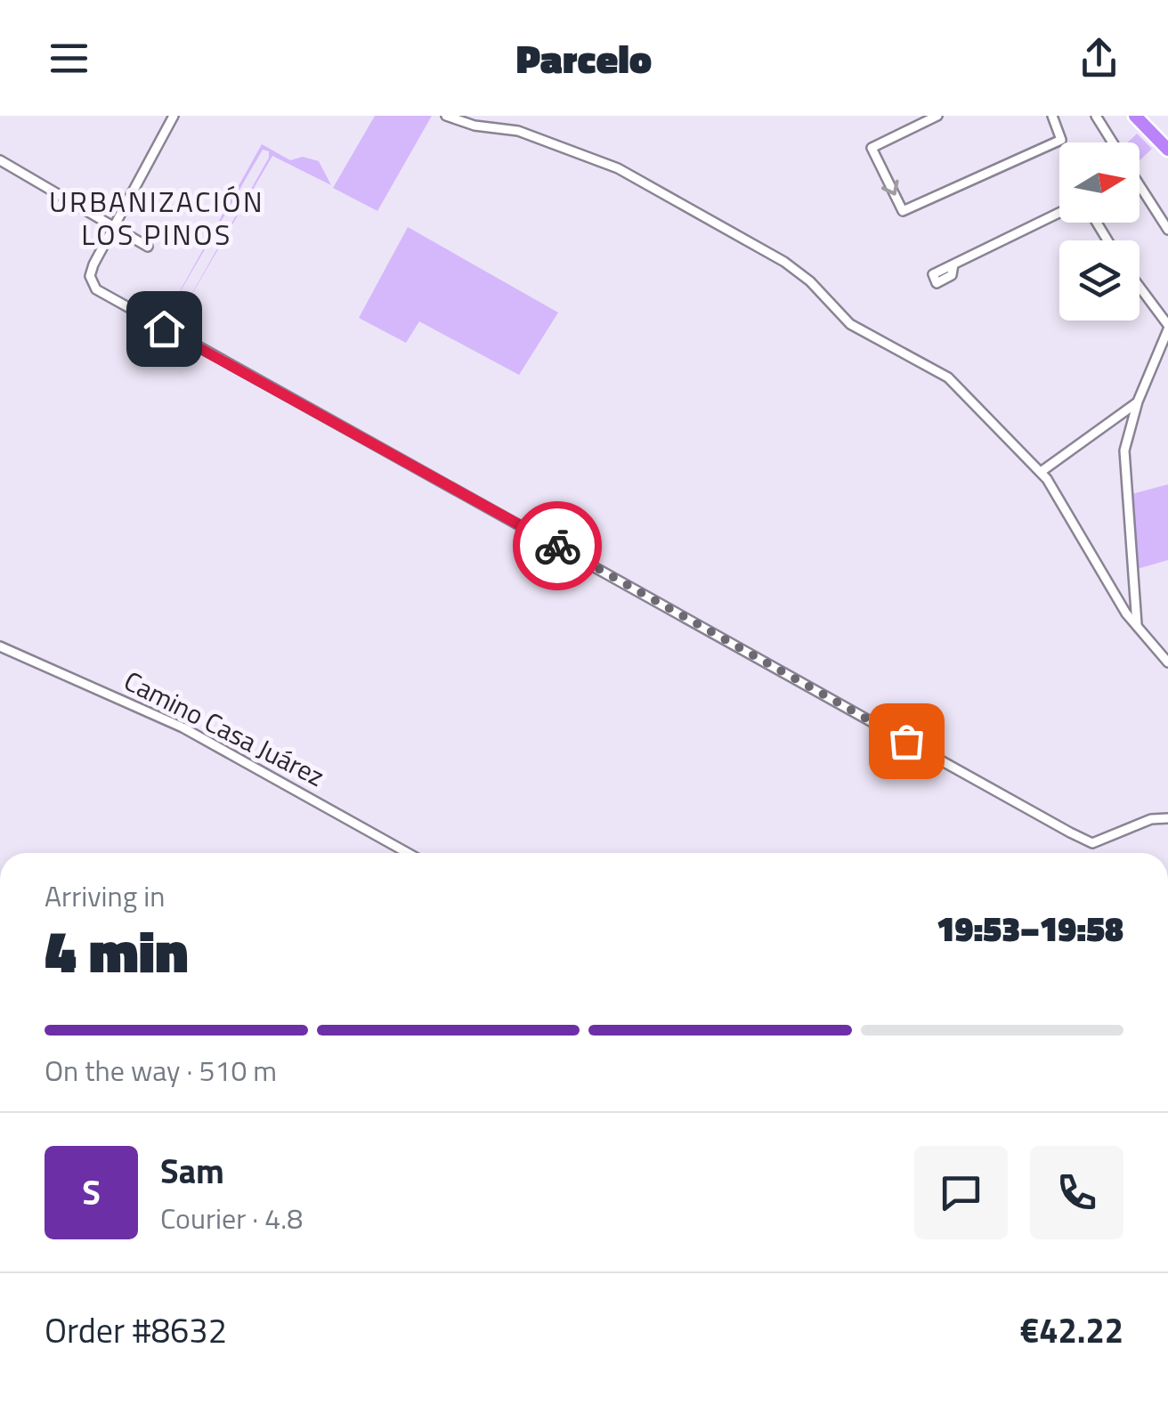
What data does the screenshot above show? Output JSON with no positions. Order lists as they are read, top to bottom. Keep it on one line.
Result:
{"streets":{"street":["Camino Casa Juárez"]},"districts":["URBANIZACIÓN LOS PINOS"],"north":"right","page":{"header":"Parcelo","heading":["4 min","Arriving in","19:53–19:58"],"panel":["Sam","Courier · 4.8","Order #8632","€42.22"],"bar":"On the way · 510 m","round":"S"}}
